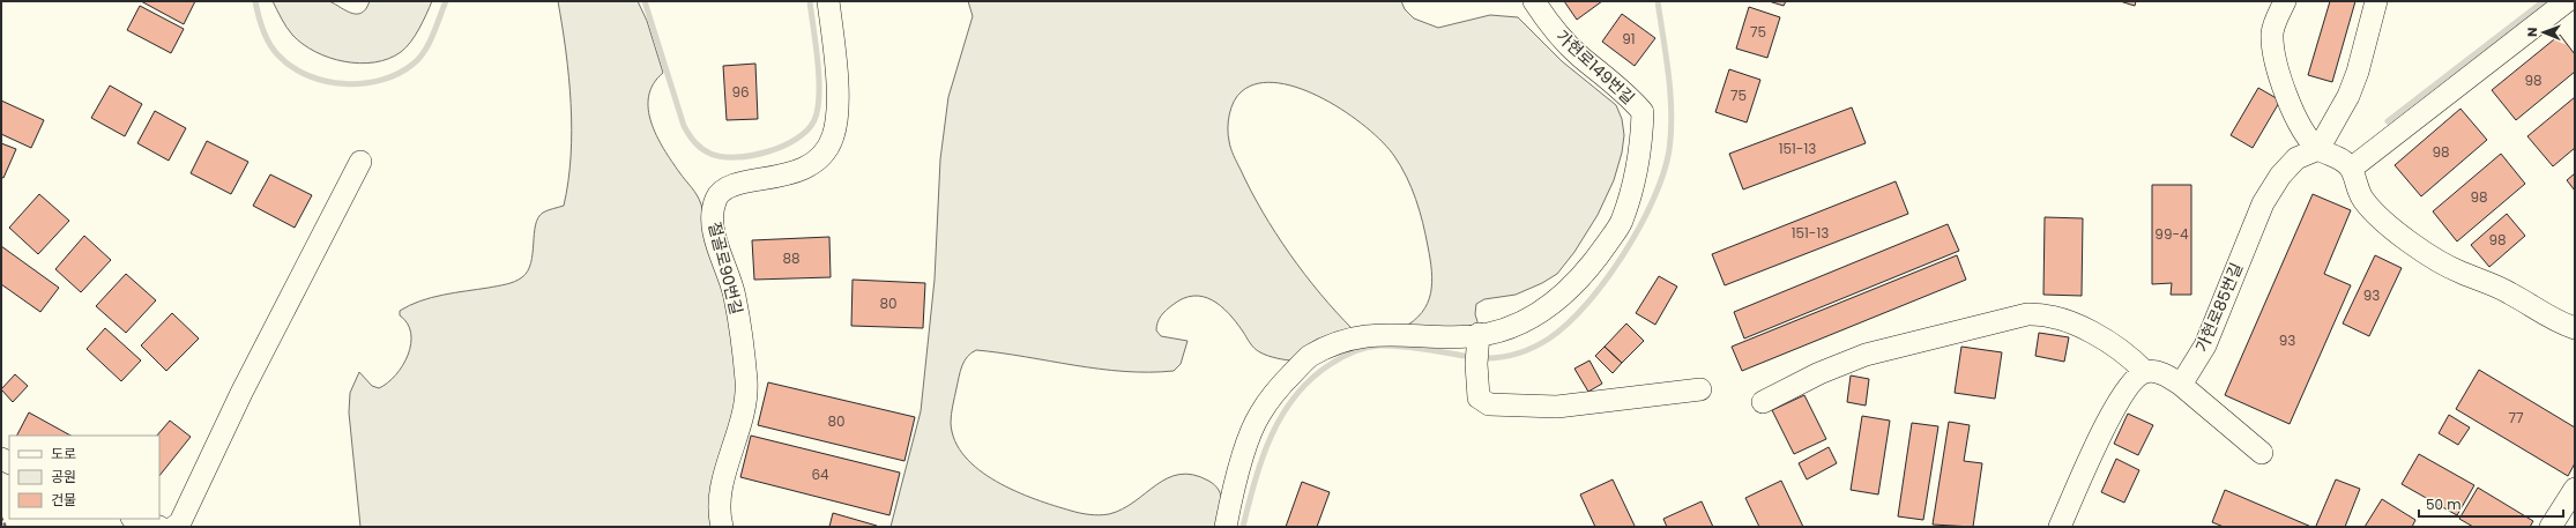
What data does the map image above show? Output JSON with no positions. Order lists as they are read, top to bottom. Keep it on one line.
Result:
{"streets":{"street":["가현로149번길","절골로90번길","가현로85번길"]},"house_numbers":["75","91","98","96","75","151-13","98","98","151-13","99-4","98","88","93","80","93","77","80","64"],"legend":["도로","공원","건물"],"scale_bar":"50 m","north":"left"}
